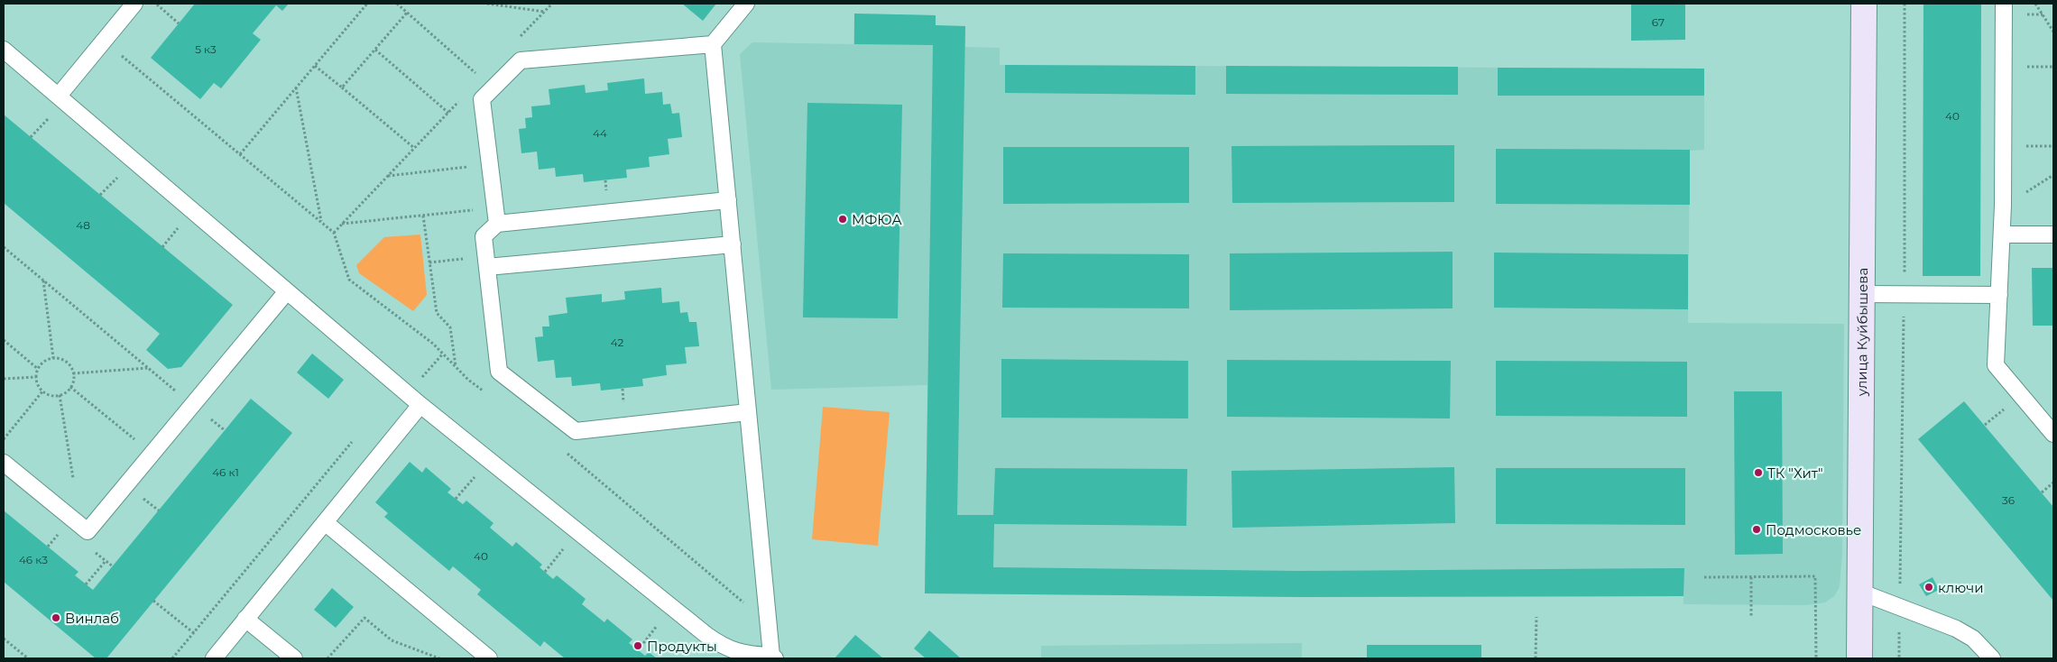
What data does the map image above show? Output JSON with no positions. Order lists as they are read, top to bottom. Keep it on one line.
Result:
{"streets":{"main road":["улица Куйбышева"]},"places":["МФЮА","ТК \"Хит\"","Подмосковье","ключи","Винлаб","Продукты"],"house_numbers":["67","5 к3","40","44","48","42","46 к1","36","40","46 к3"]}
